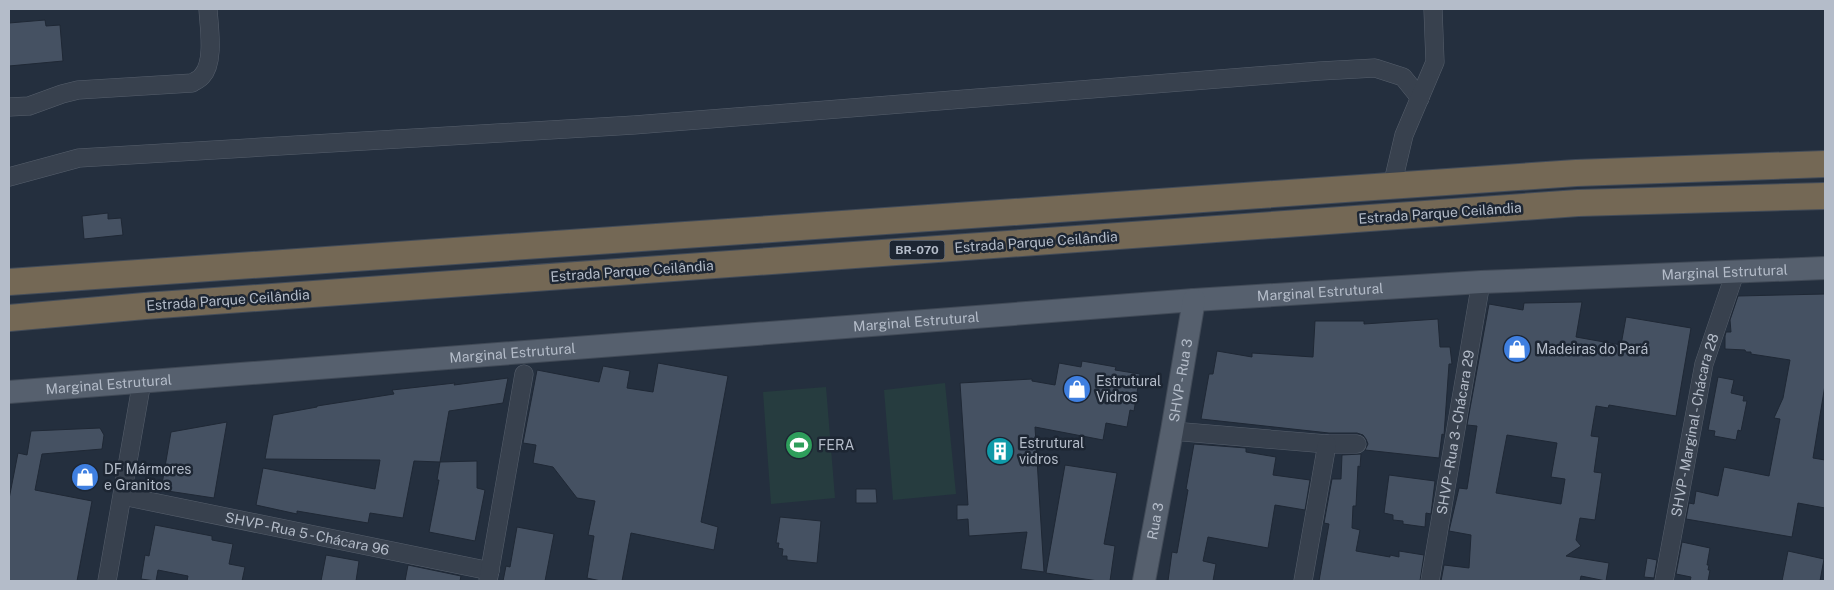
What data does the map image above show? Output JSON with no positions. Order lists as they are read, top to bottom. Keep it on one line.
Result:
{"streets":{"highway":["Estrada Parque Ceilândia","BR-070"],"main road":["Marginal Estrutural","SHVP - Rua 3","Rua 3"],"street":["SHVP - Marginal - Chácara 28","SHVP - Rua 3 - Chácara 29","SHVP - Rua 5 - Chácara 96"]},"crossings":[["Marginal Estrutural","SHVP - Rua 3"],["Marginal Estrutural","SHVP - Marginal - Chácara 28"],["Marginal Estrutural","SHVP - Rua 3 - Chácara 29"],["SHVP - Rua 3","Rua 3"]],"places":{"shop":["Madeiras do Pará","Estrutural Vidros","DF Mármores e Granitos"],"sports":["FERA"],"building":["Estrutural vidros"]}}
